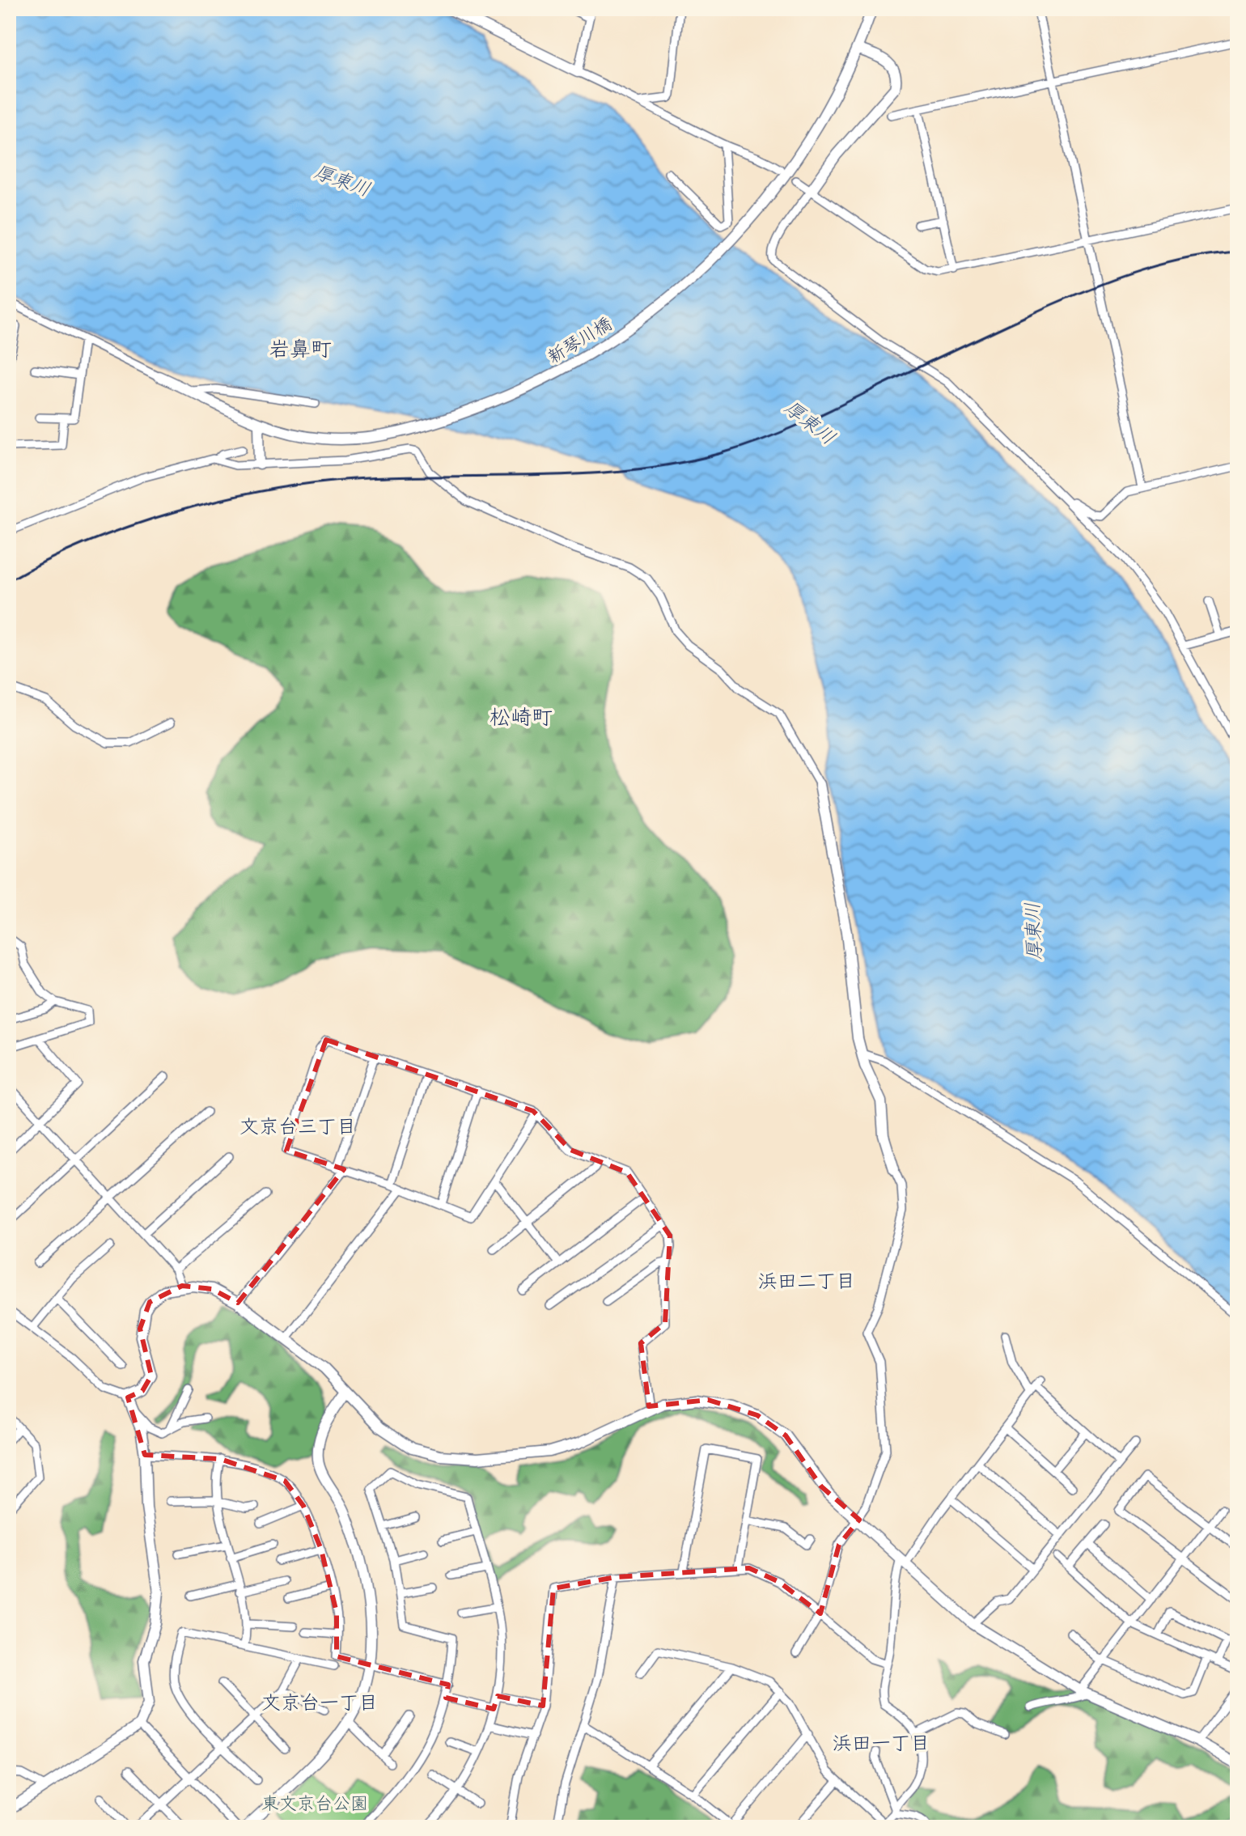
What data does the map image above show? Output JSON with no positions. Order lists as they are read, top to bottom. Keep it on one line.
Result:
{"streets":{"street":["新琴川橋"]},"districts":["岩鼻町","松崎町","文京台三丁目","浜田二丁目","文京台一丁目","浜田一丁目"],"water":["厚東川"],"parks":["東文京台公園"]}
